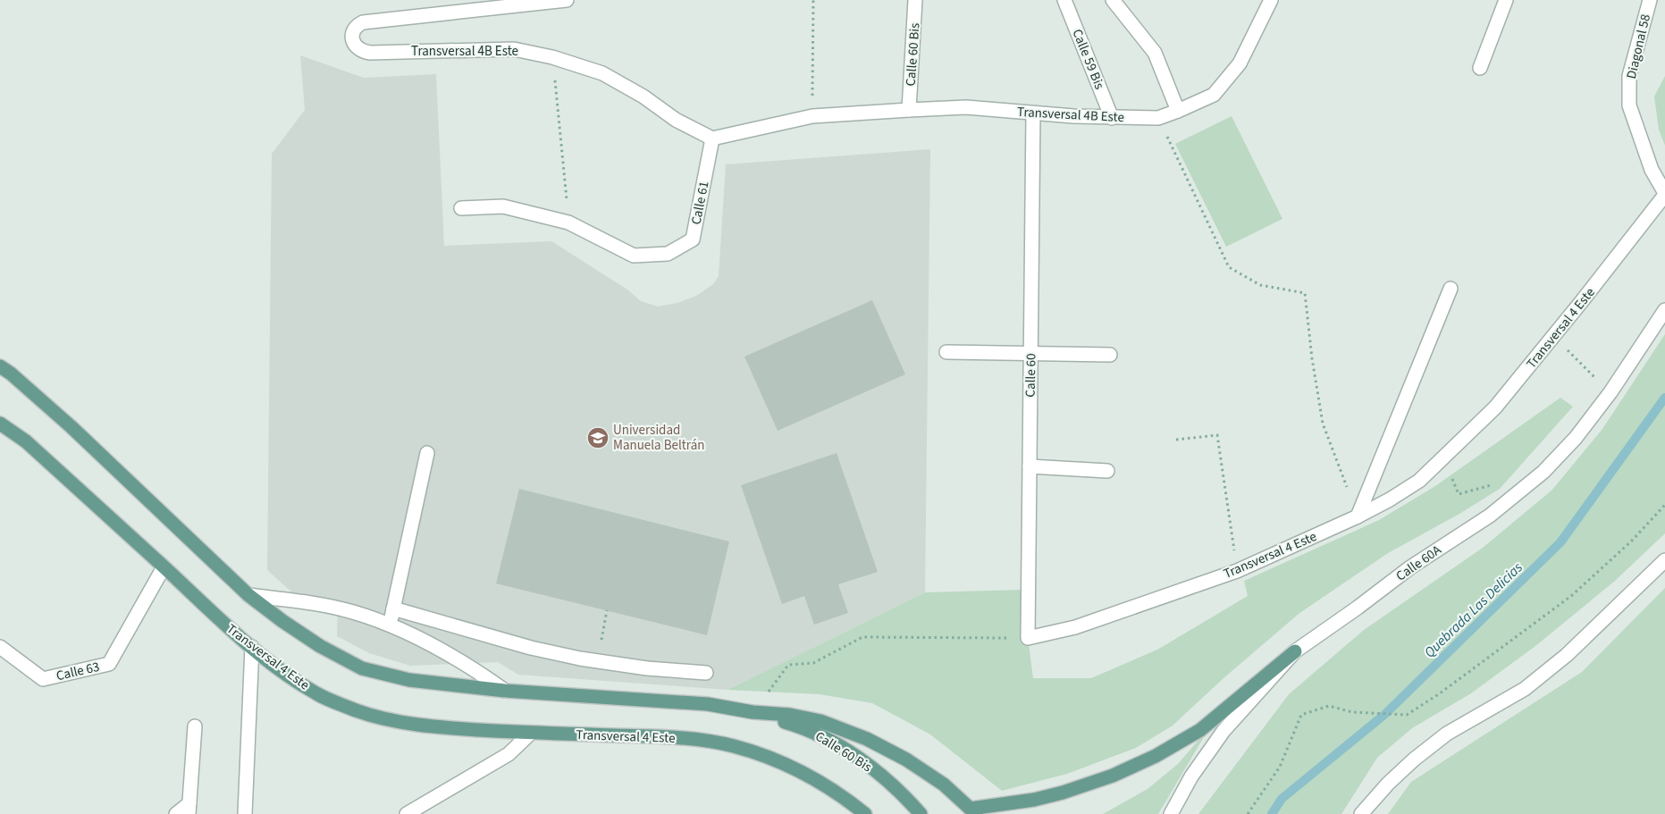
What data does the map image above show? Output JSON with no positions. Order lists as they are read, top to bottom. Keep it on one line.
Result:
{"streets":{"main road":["Calle 60 Bis","Transversal 4 Este"],"street":["Diagonal 58","Transversal 4B Este","Calle 59 Bis","Calle 61","Calle 60","Calle 60A","Calle 63"]},"crossings":[["Diagonal 58","Transversal 4 Este"],["Transversal 4B Este","Calle 60 Bis"],["Transversal 4B Este","Calle 59 Bis"],["Transversal 4B Este","Calle 61"],["Transversal 4B Este","Calle 60"],["Transversal 4 Este","Calle 60"],["Transversal 4 Este","Calle 63"]],"water":["Quebrada Las Delicias"],"places":{"school or university":["Universidad Manuela Beltrán"]}}
